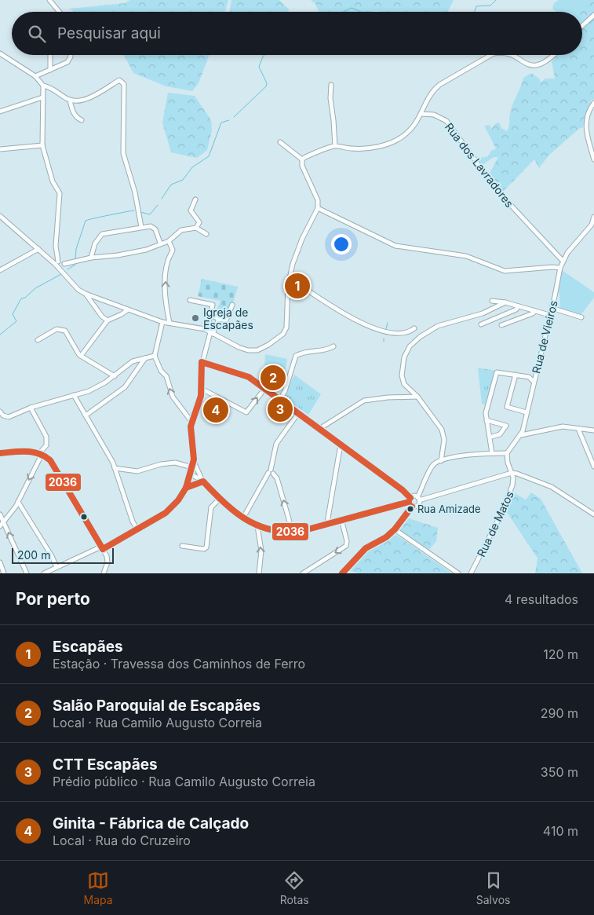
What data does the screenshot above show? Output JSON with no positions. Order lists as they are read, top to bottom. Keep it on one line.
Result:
{"streets":{"street":["Rua dos Lavradores","Rua de Vieiros","Rua de Matos"]},"crossings":[["Rua dos Lavradores","Rua de Vieiros"]],"places":["Igreja de Escapães","Rua Amizade"],"lines":["transit line 2036"],"scale_bar":"200 m","page":{"search":"Pesquisar aqui","pins":["1","2","3","4"],"scale":"200 m","heading":["Por perto","4 resultados"],"list":[{"mark":"1","name":"Escapães","note":"Estação · Travessa dos Caminhos de Ferro","value":"120 m"},{"mark":"2","name":"Salão Paroquial de Escapães","note":"Local · Rua Camilo Augusto Correia","value":"290 m"},{"mark":"3","name":"CTT Escapães","note":"Prédio público · Rua Camilo Augusto Correia","value":"350 m"},{"mark":"4","name":"Ginita - Fábrica de Calçado","note":"Local · Rua do Cruzeiro","value":"410 m"}],"nav":["Mapa","Rotas","Salvos"]}}
